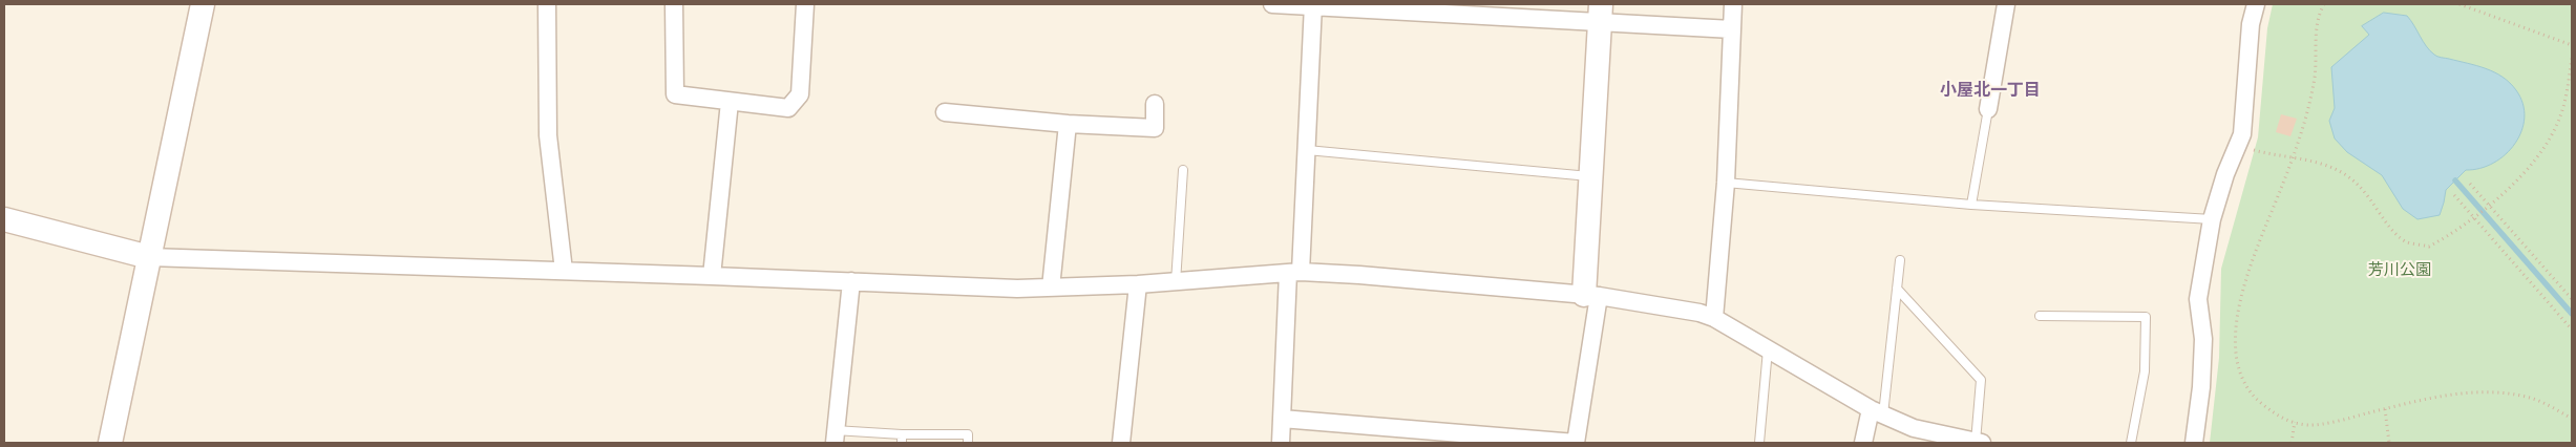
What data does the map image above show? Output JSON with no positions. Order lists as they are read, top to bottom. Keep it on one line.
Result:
{"districts":["小屋北一丁目"],"parks":["芳川公園"]}
